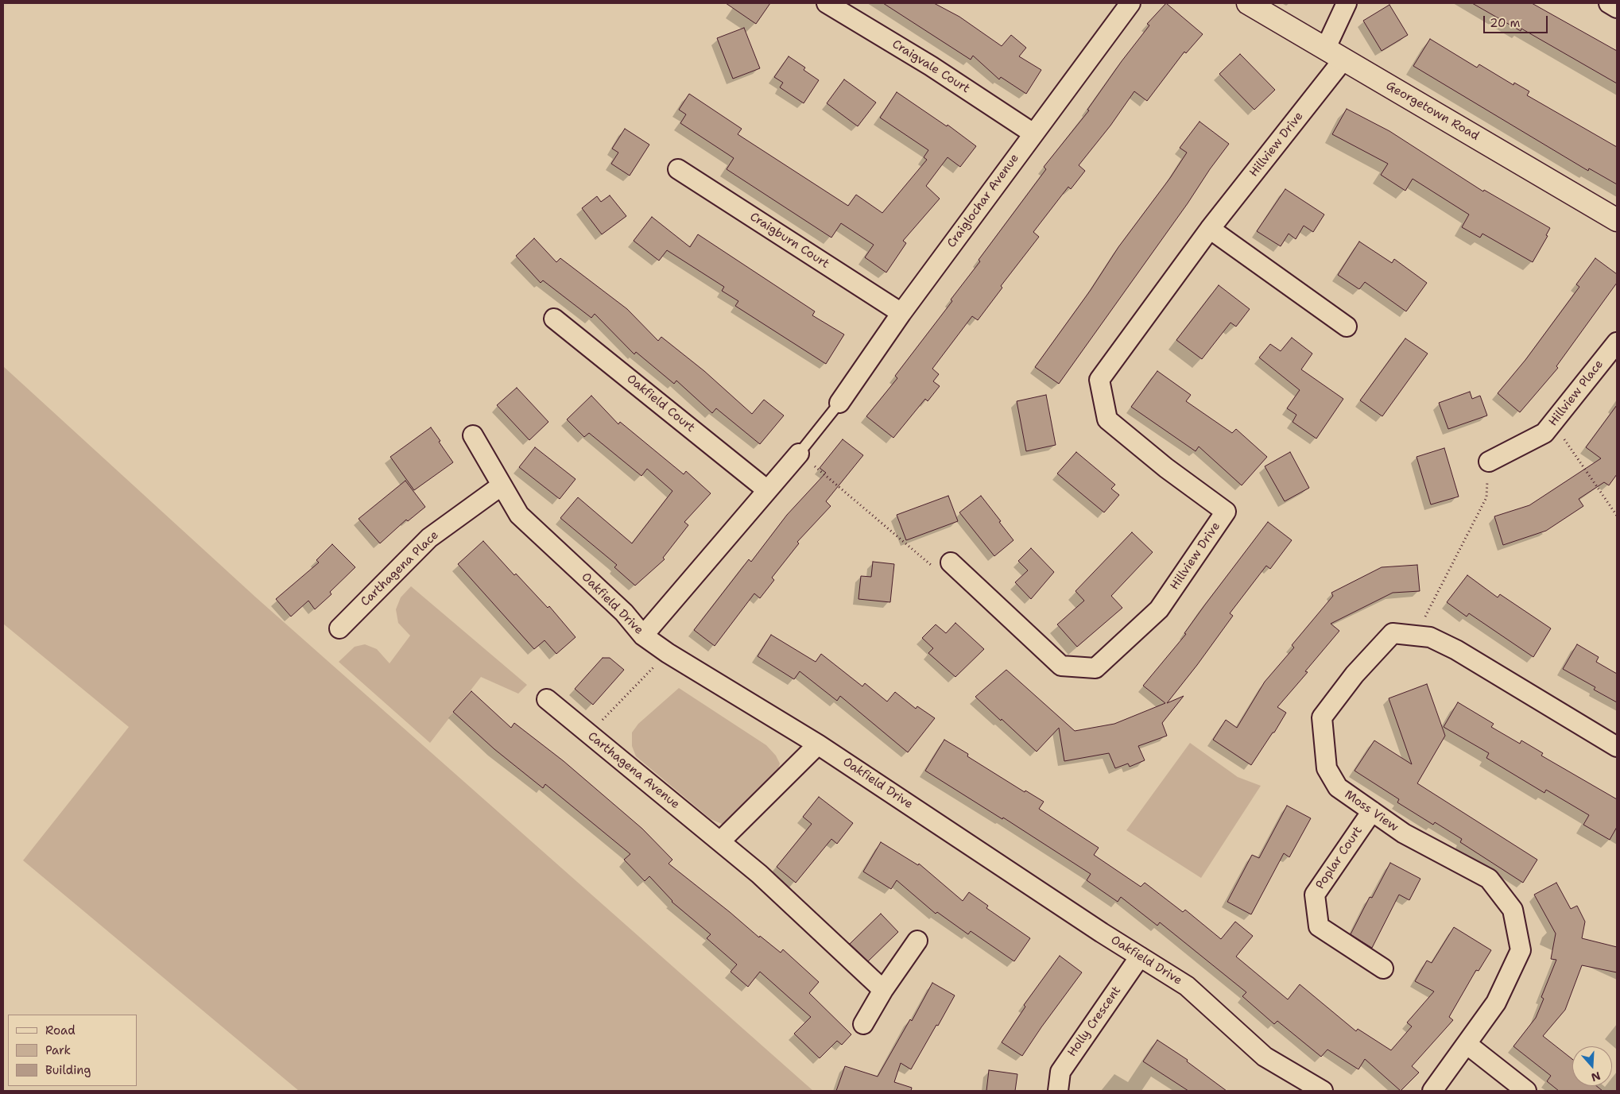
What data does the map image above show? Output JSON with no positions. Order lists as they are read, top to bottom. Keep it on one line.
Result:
{"streets":{"street":["Craigvale Court","Georgetown Road","Hillview Drive","Craiglochar Avenue","Craigburn Court","Hillview Place","Oakfield Court","Carthagena Place","Oakfield Drive","Carthagena Avenue","Moss View","Poplar Court","Holly Crescent"]},"crossings":[["Craigvale Court","Craiglochar Avenue"],["Georgetown Road","Hillview Drive"],["Craiglochar Avenue","Craigburn Court"],["Carthagena Place","Oakfield Drive"],["Oakfield Drive","Holly Crescent"],["Moss View","Poplar Court"]],"legend":["Road","Park","Building"],"scale_bar":"20 m","north":"bottom"}
